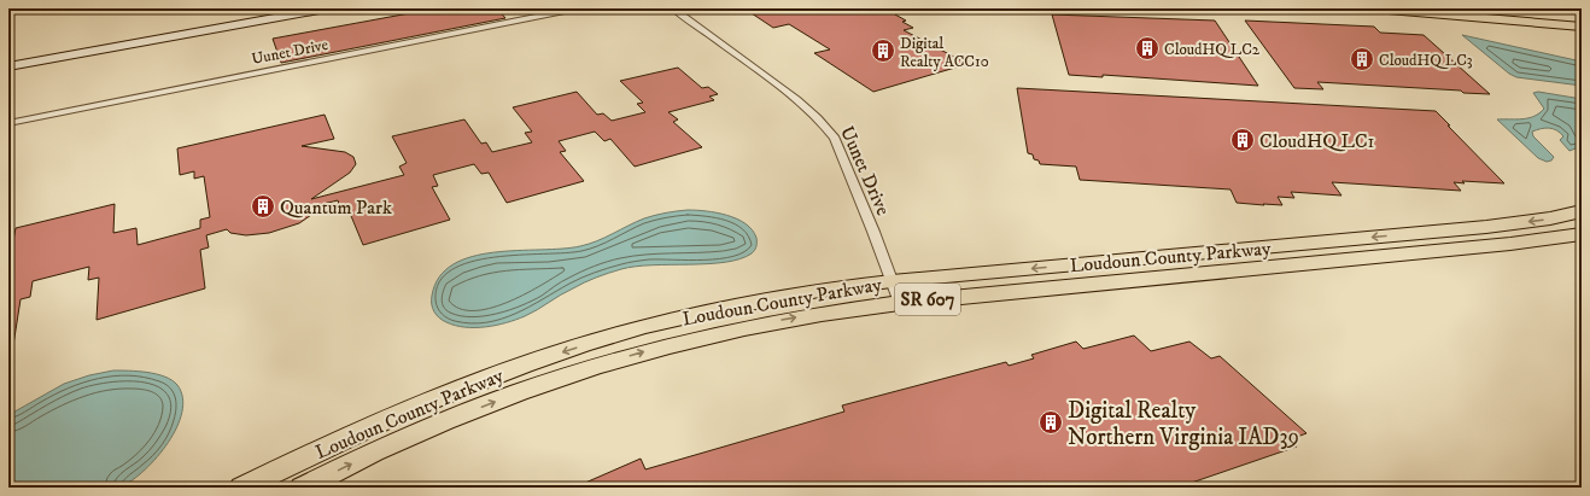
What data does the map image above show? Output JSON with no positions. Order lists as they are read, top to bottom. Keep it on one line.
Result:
{"streets":{"main road":["Loudoun County Parkway","SR 607"],"street":["Uunet Drive"]},"crossings":[["Uunet Drive","Loudoun County Parkway"]],"places":{"building":["CloudHQ LC2","Digital Realty ACC10","CloudHQ LC3","CloudHQ LC1","Quantum Park","Digital Realty Northern Virginia IAD39"]}}
